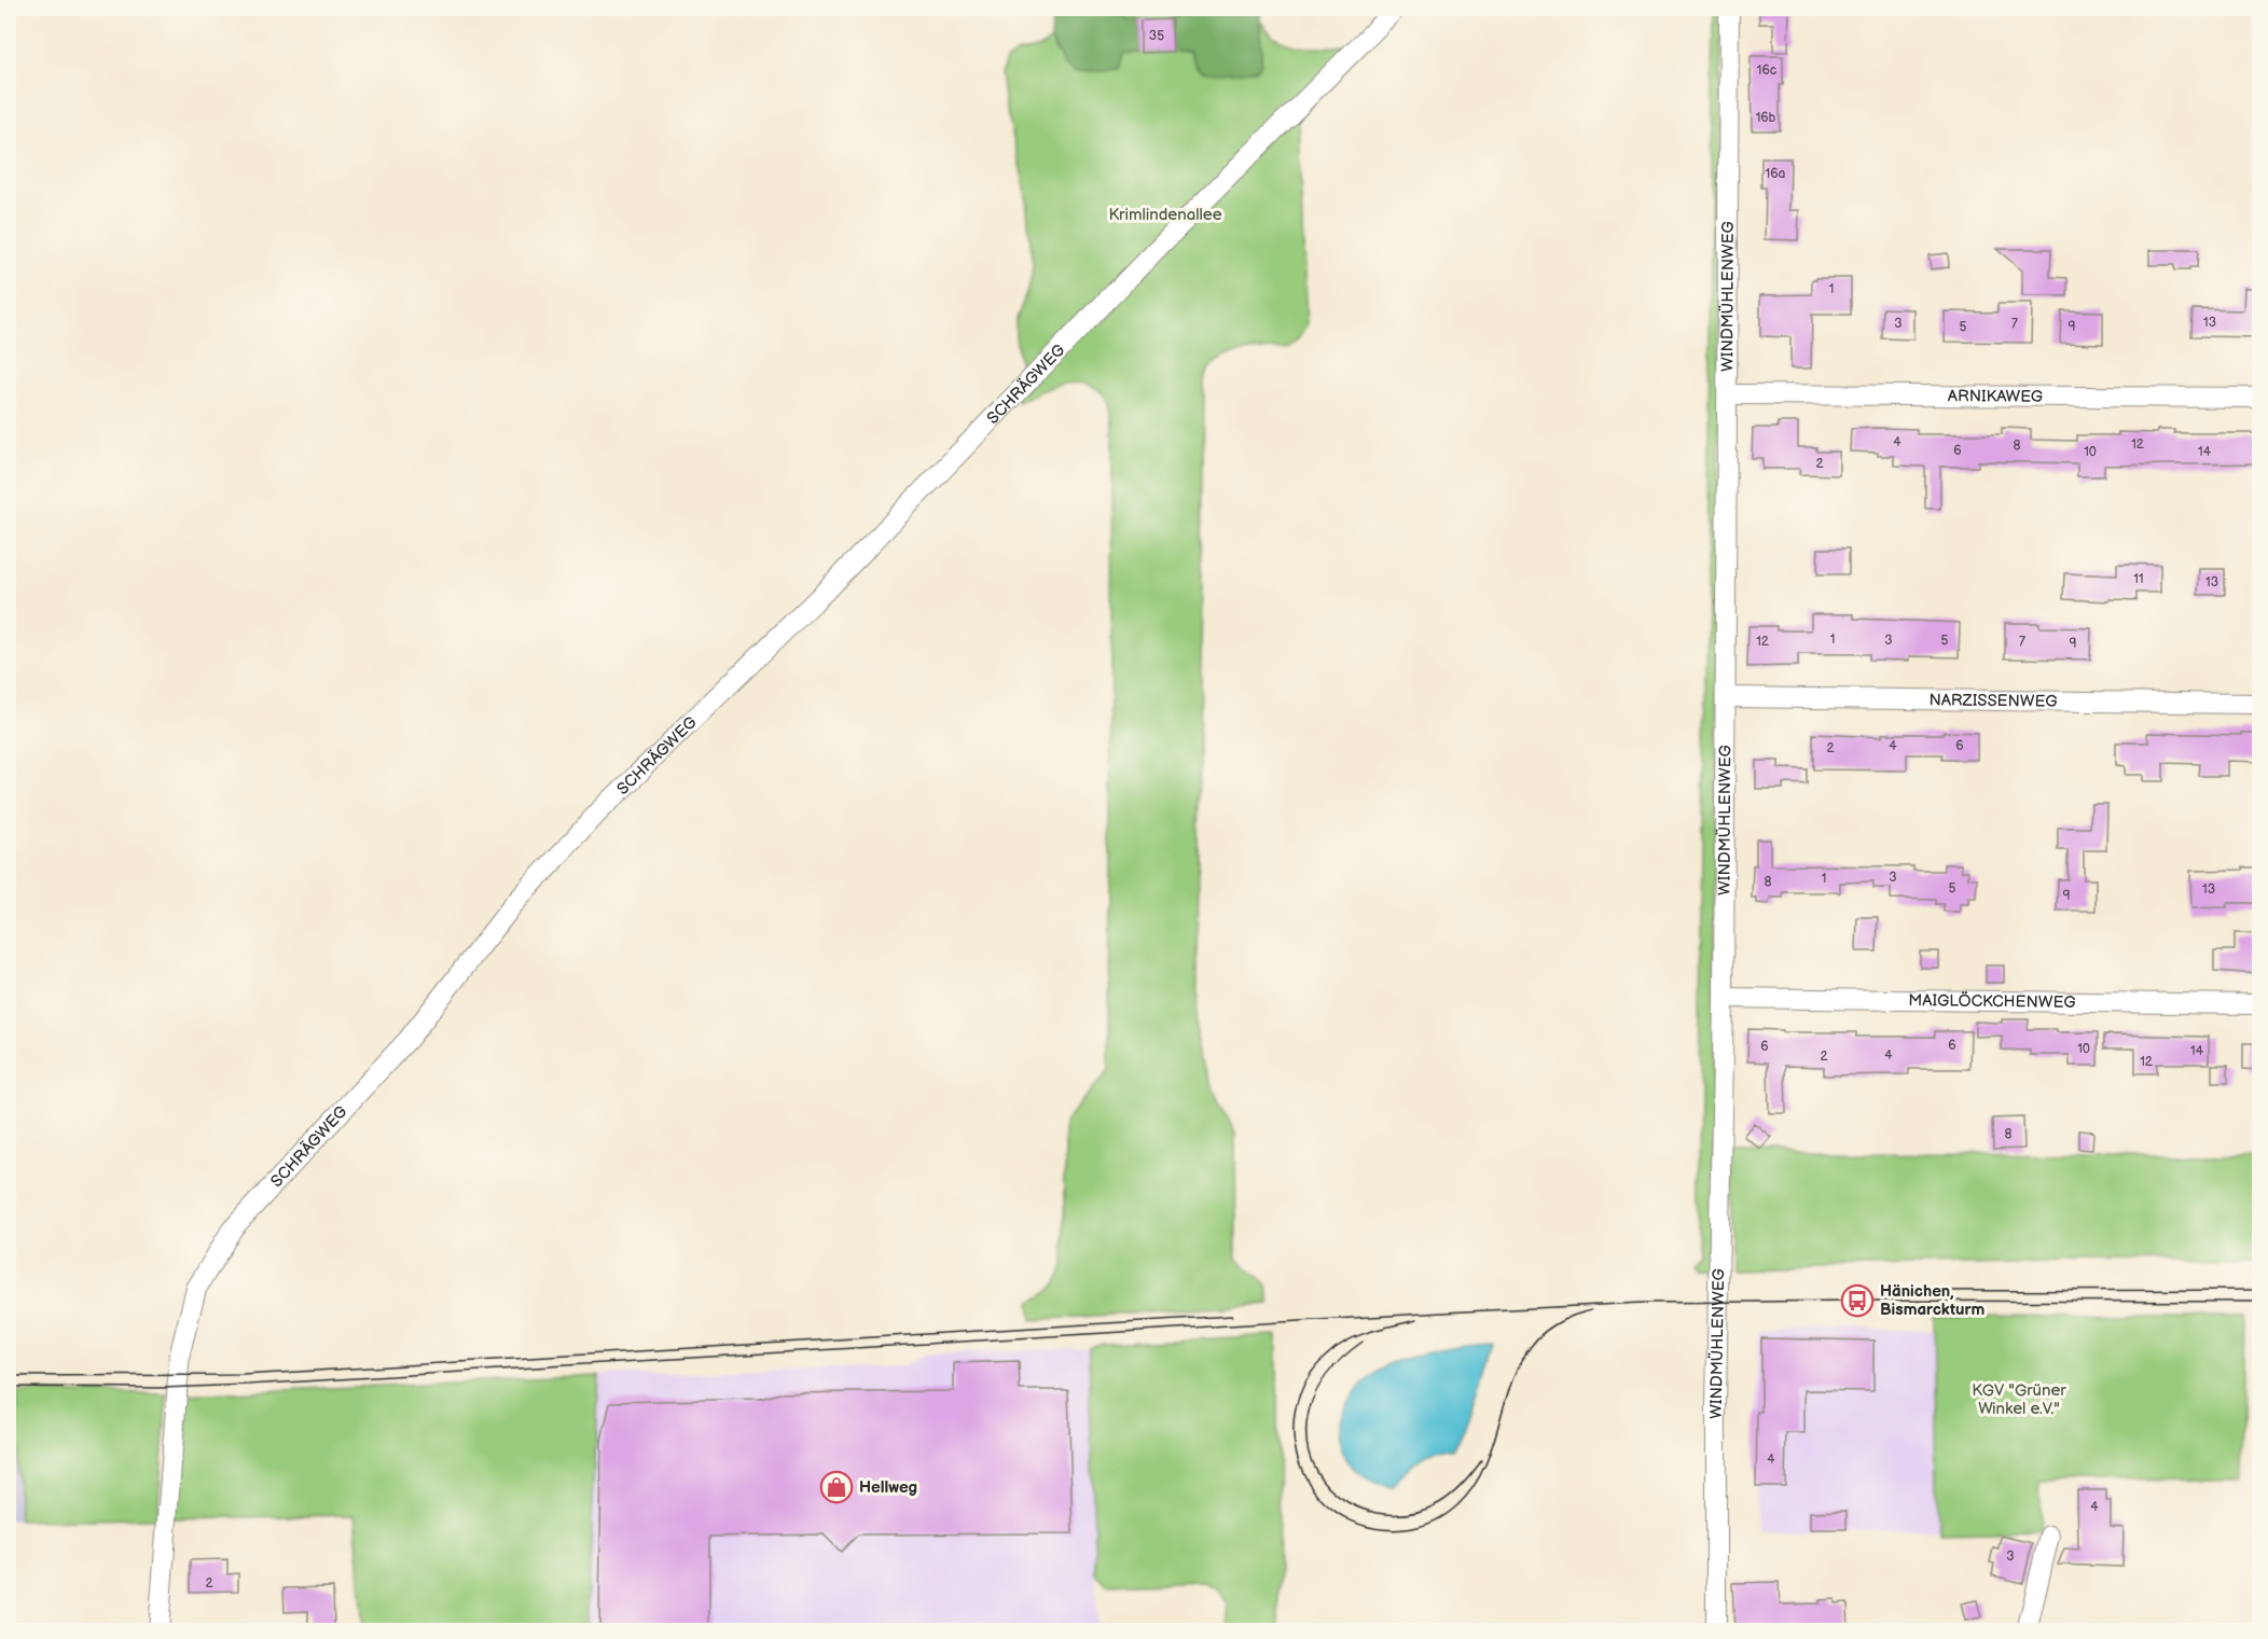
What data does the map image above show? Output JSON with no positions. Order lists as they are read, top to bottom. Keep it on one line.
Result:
{"streets":{"street":["WINDMÜHLENWEG","SCHRÄGWEG","ARNIKAWEG","NARZISSENWEG","MAIGLÖCKCHENWEG"]},"crossings":[["WINDMÜHLENWEG","ARNIKAWEG"],["WINDMÜHLENWEG","NARZISSENWEG"],["WINDMÜHLENWEG","MAIGLÖCKCHENWEG"]],"parks":["Krimlindenallee","KGV \"Grüner Winkel e.V.\""],"places":{"bus stop":["Hänichen, Bismarckturm"],"shop":["Hellweg"]},"house_numbers":["35","16c","16b","16a","1","13","3","7","5","9","4","12","8","6","10","14","2","11","13","1","3","5","12","7","9","4","6","2","3","1","8","5","13","9","6","6","10","14","4","2","12","8","4","4","3","2"]}
